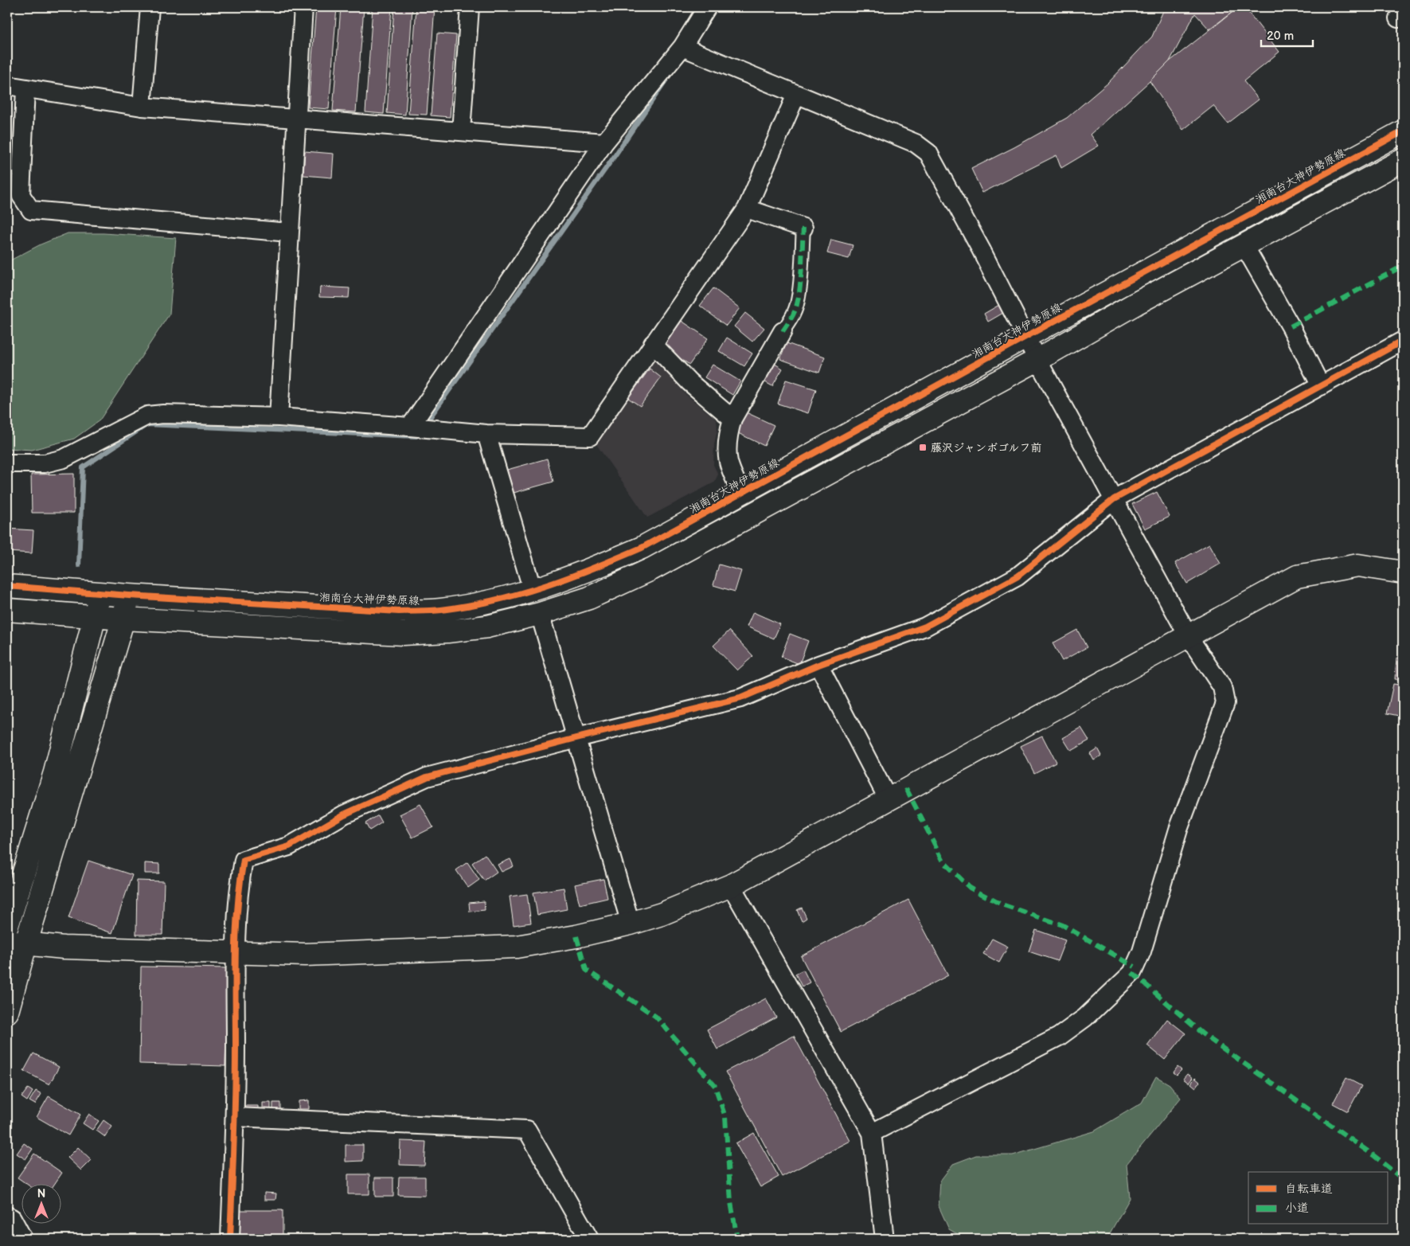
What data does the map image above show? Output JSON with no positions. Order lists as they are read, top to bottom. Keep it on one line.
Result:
{"streets":{"street":["湘南台大神伊勢原線"]},"places":{"transit":["藤沢ジャンボゴルフ前"]},"legend":["自転車道","小道"],"scale_bar":"20 m","north":"top"}
